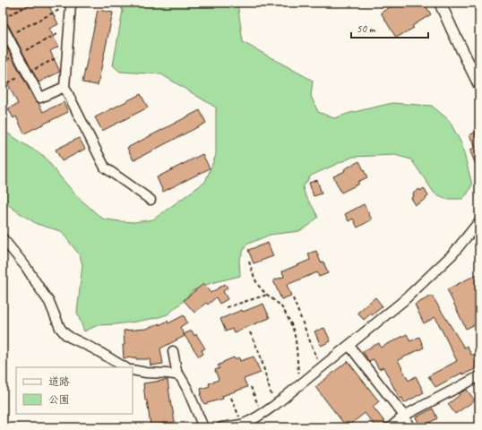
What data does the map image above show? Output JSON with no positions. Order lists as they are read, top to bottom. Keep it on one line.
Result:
{"legend":["道路","公園"],"scale_bar":"50 m"}
